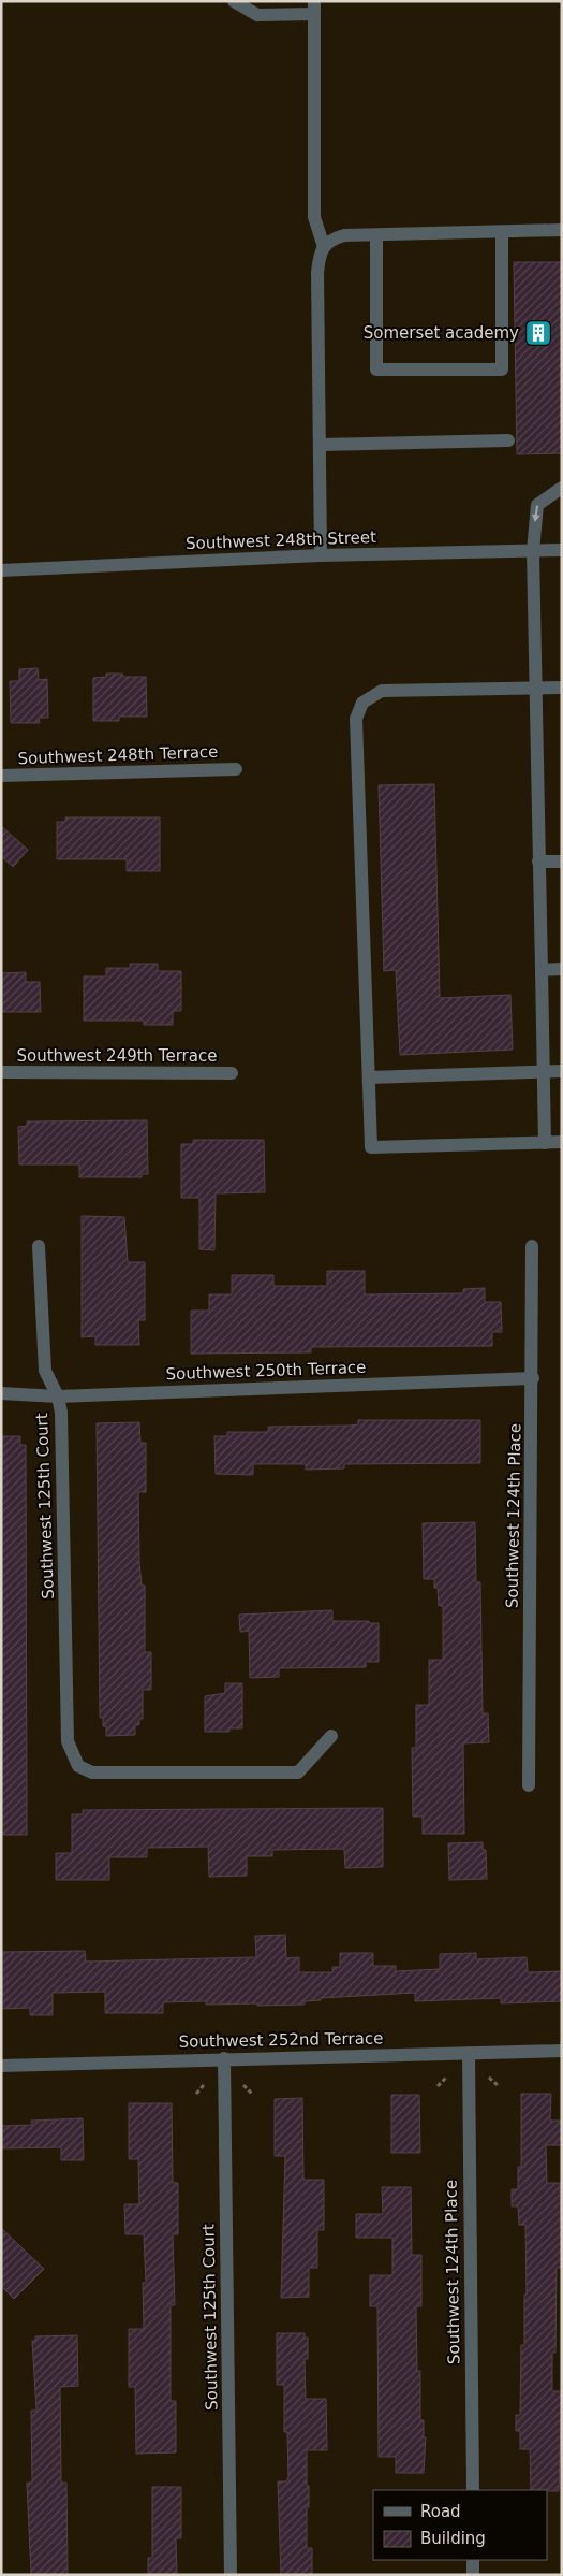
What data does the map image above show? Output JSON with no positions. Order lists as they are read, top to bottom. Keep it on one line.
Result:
{"streets":{"street":["Southwest 248th Street","Southwest 248th Terrace","Southwest 249th Terrace","Southwest 250th Terrace","Southwest 125th Court","Southwest 124th Place","Southwest 252nd Terrace"]},"crossings":[["Southwest 250th Terrace","Southwest 125th Court"],["Southwest 250th Terrace","Southwest 124th Place"],["Southwest 125th Court","Southwest 252nd Terrace"],["Southwest 124th Place","Southwest 252nd Terrace"]],"places":{"building":["Somerset academy"]},"legend":["Road","Building"]}
